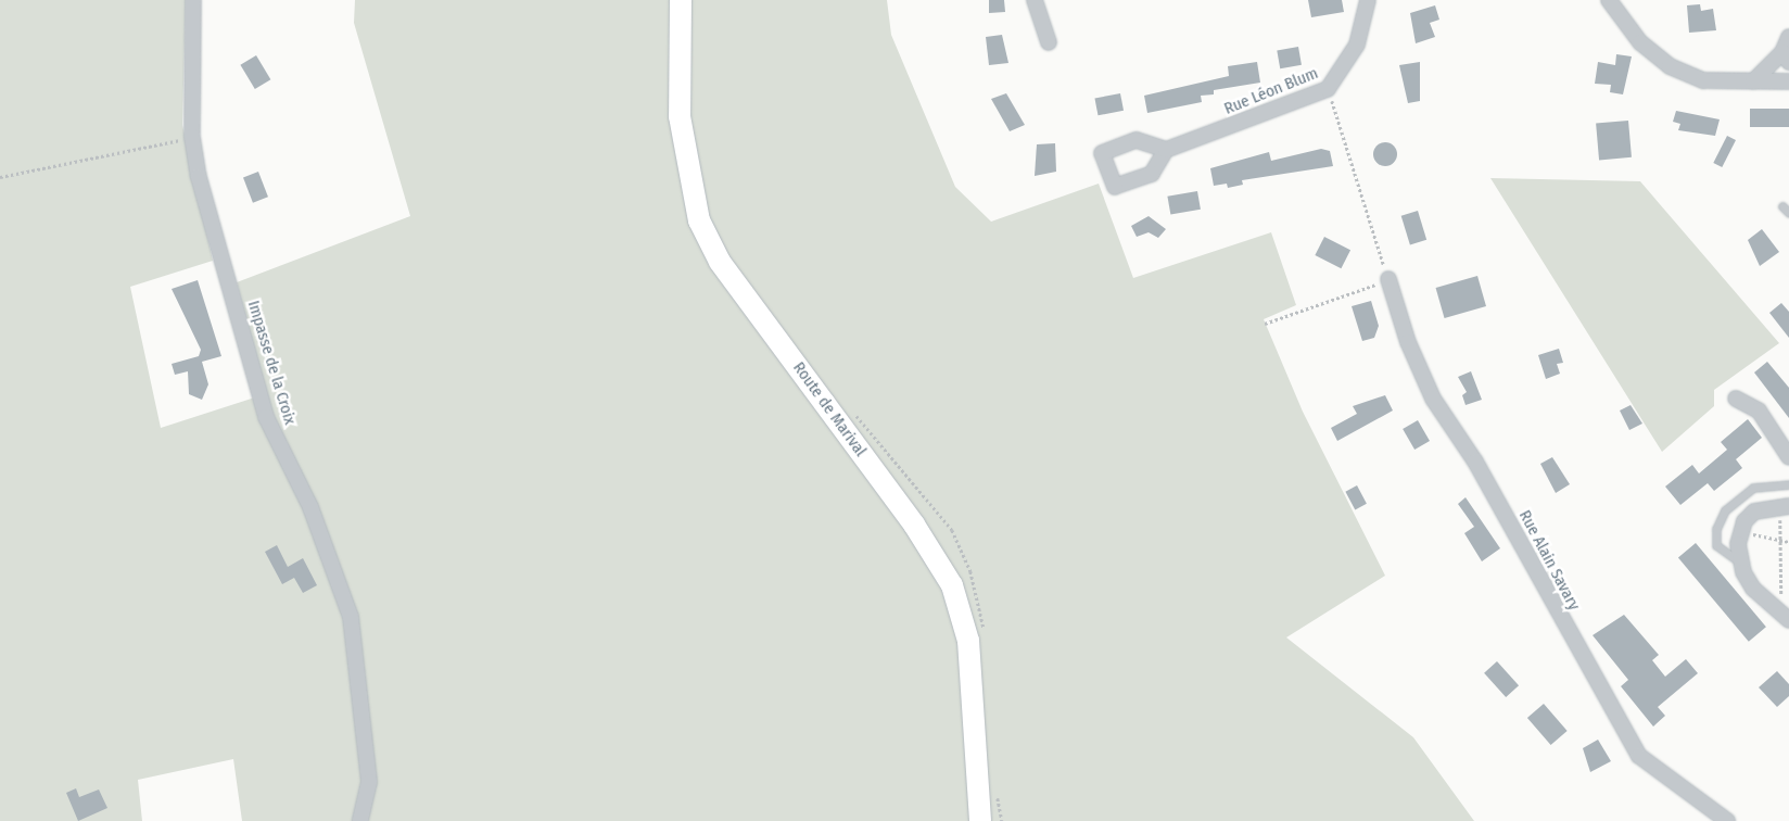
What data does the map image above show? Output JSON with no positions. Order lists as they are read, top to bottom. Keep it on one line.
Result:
{"streets":{"main road":["Route de Marival"],"street":["Rue Léon Blum","Impasse de la Croix","Rue Alain Savary"]}}
